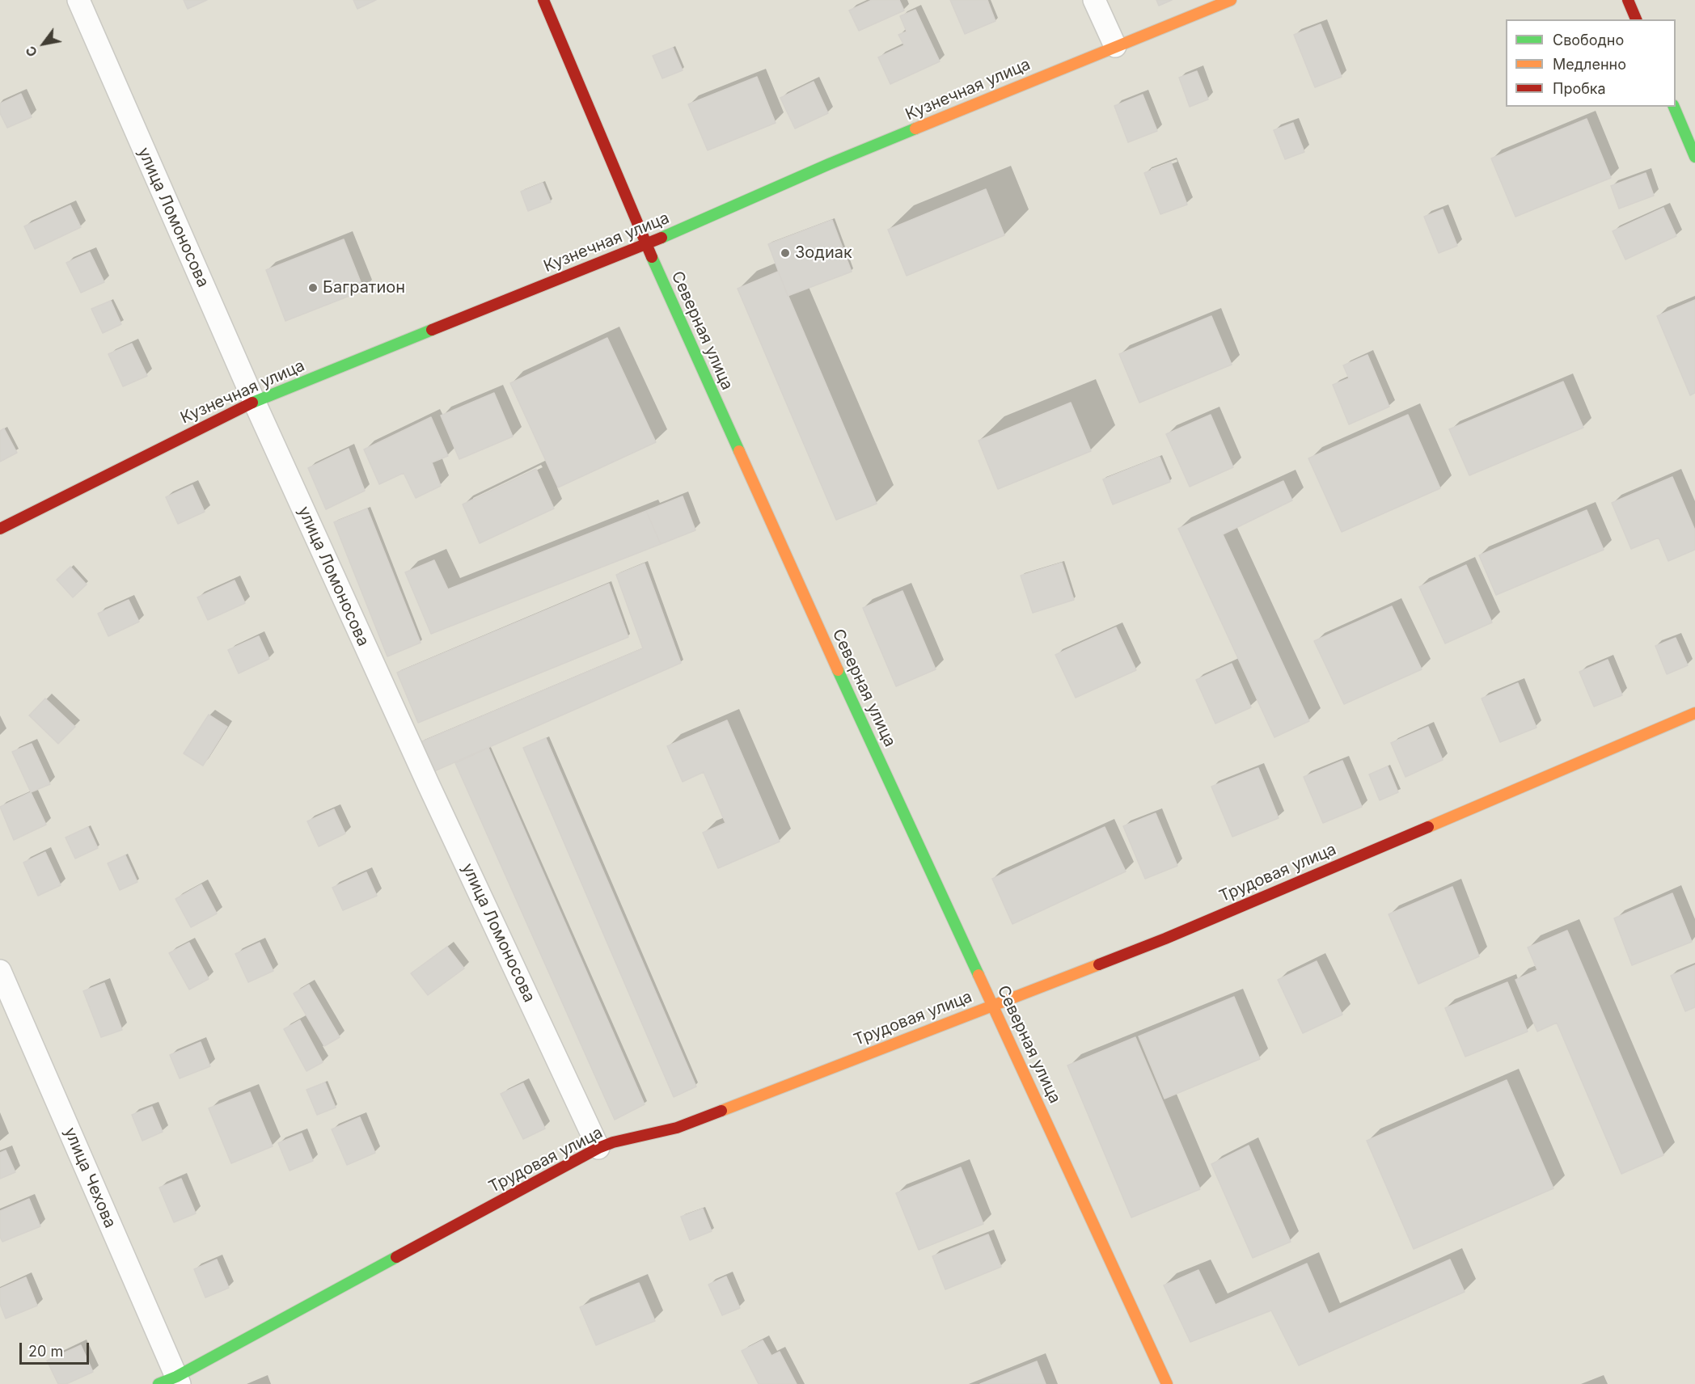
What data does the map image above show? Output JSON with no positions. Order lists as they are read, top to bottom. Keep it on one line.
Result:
{"streets":{"street":["Кузнечная улица","улица Ломоносова","Северная улица","Трудовая улица","улица Чехова"]},"crossings":[["Кузнечная улица","улица Ломоносова"],["Кузнечная улица","Северная улица"],["улица Ломоносова","Трудовая улица"],["Северная улица","Трудовая улица"],["Трудовая улица","улица Чехова"]],"places":["Зодиак","Багратион"],"legend":["Свободно","Медленно","Пробка"],"scale_bar":"20 m","north":"bottom left"}
